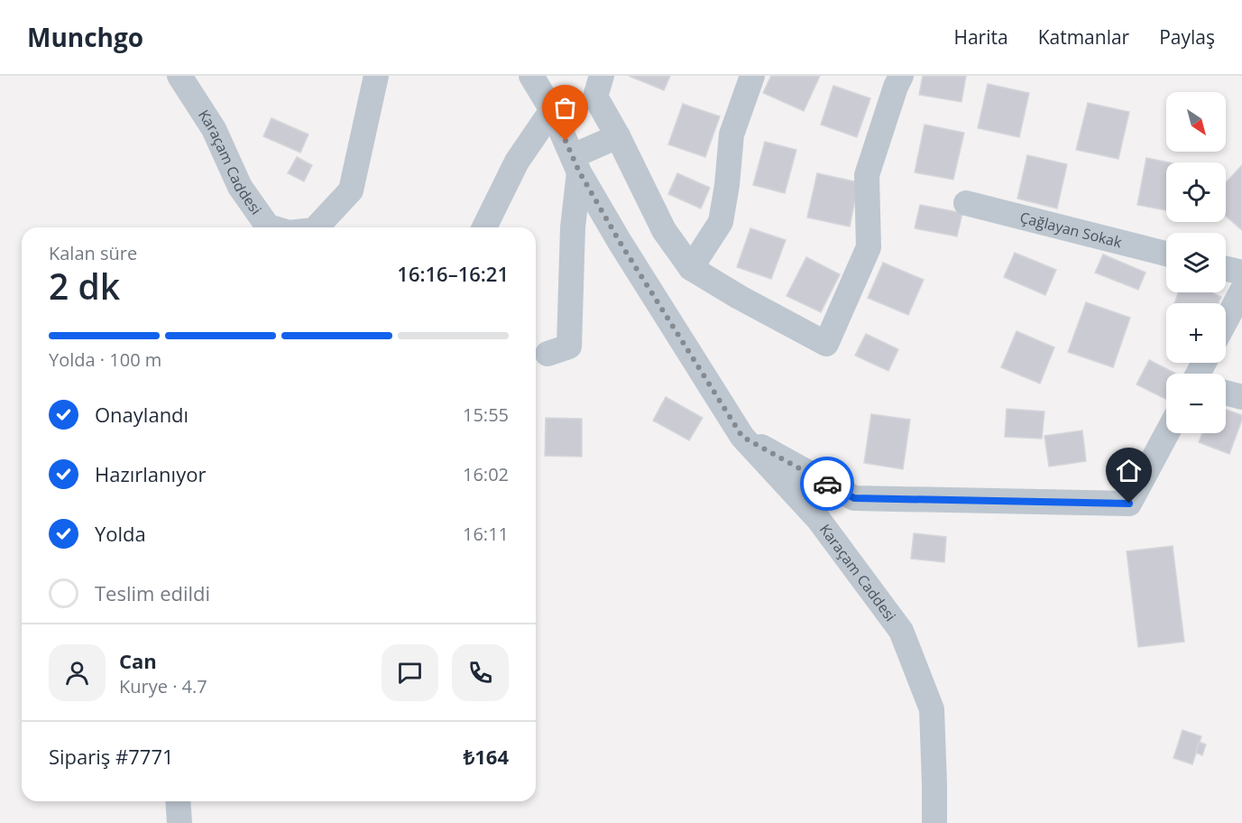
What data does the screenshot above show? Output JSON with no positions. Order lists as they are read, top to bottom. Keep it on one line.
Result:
{"streets":{"street":["Karaçam Caddesi","Çağlayan Sokak"]},"north":"bottom right","page":{"header":"Munchgo","nav":["Harita","Katmanlar","Paylaş"],"map_buttons":["+","−"],"heading":["2 dk","Kalan süre","16:16–16:21"],"panel":["Can","Kurye · 4.7","Sipariş #7771","₺164"],"bar":"Yolda · 100 m","list":[["Onaylandı","15:55"],["Hazırlanıyor","16:02"],["Yolda","16:11"],"Teslim edildi"]}}
